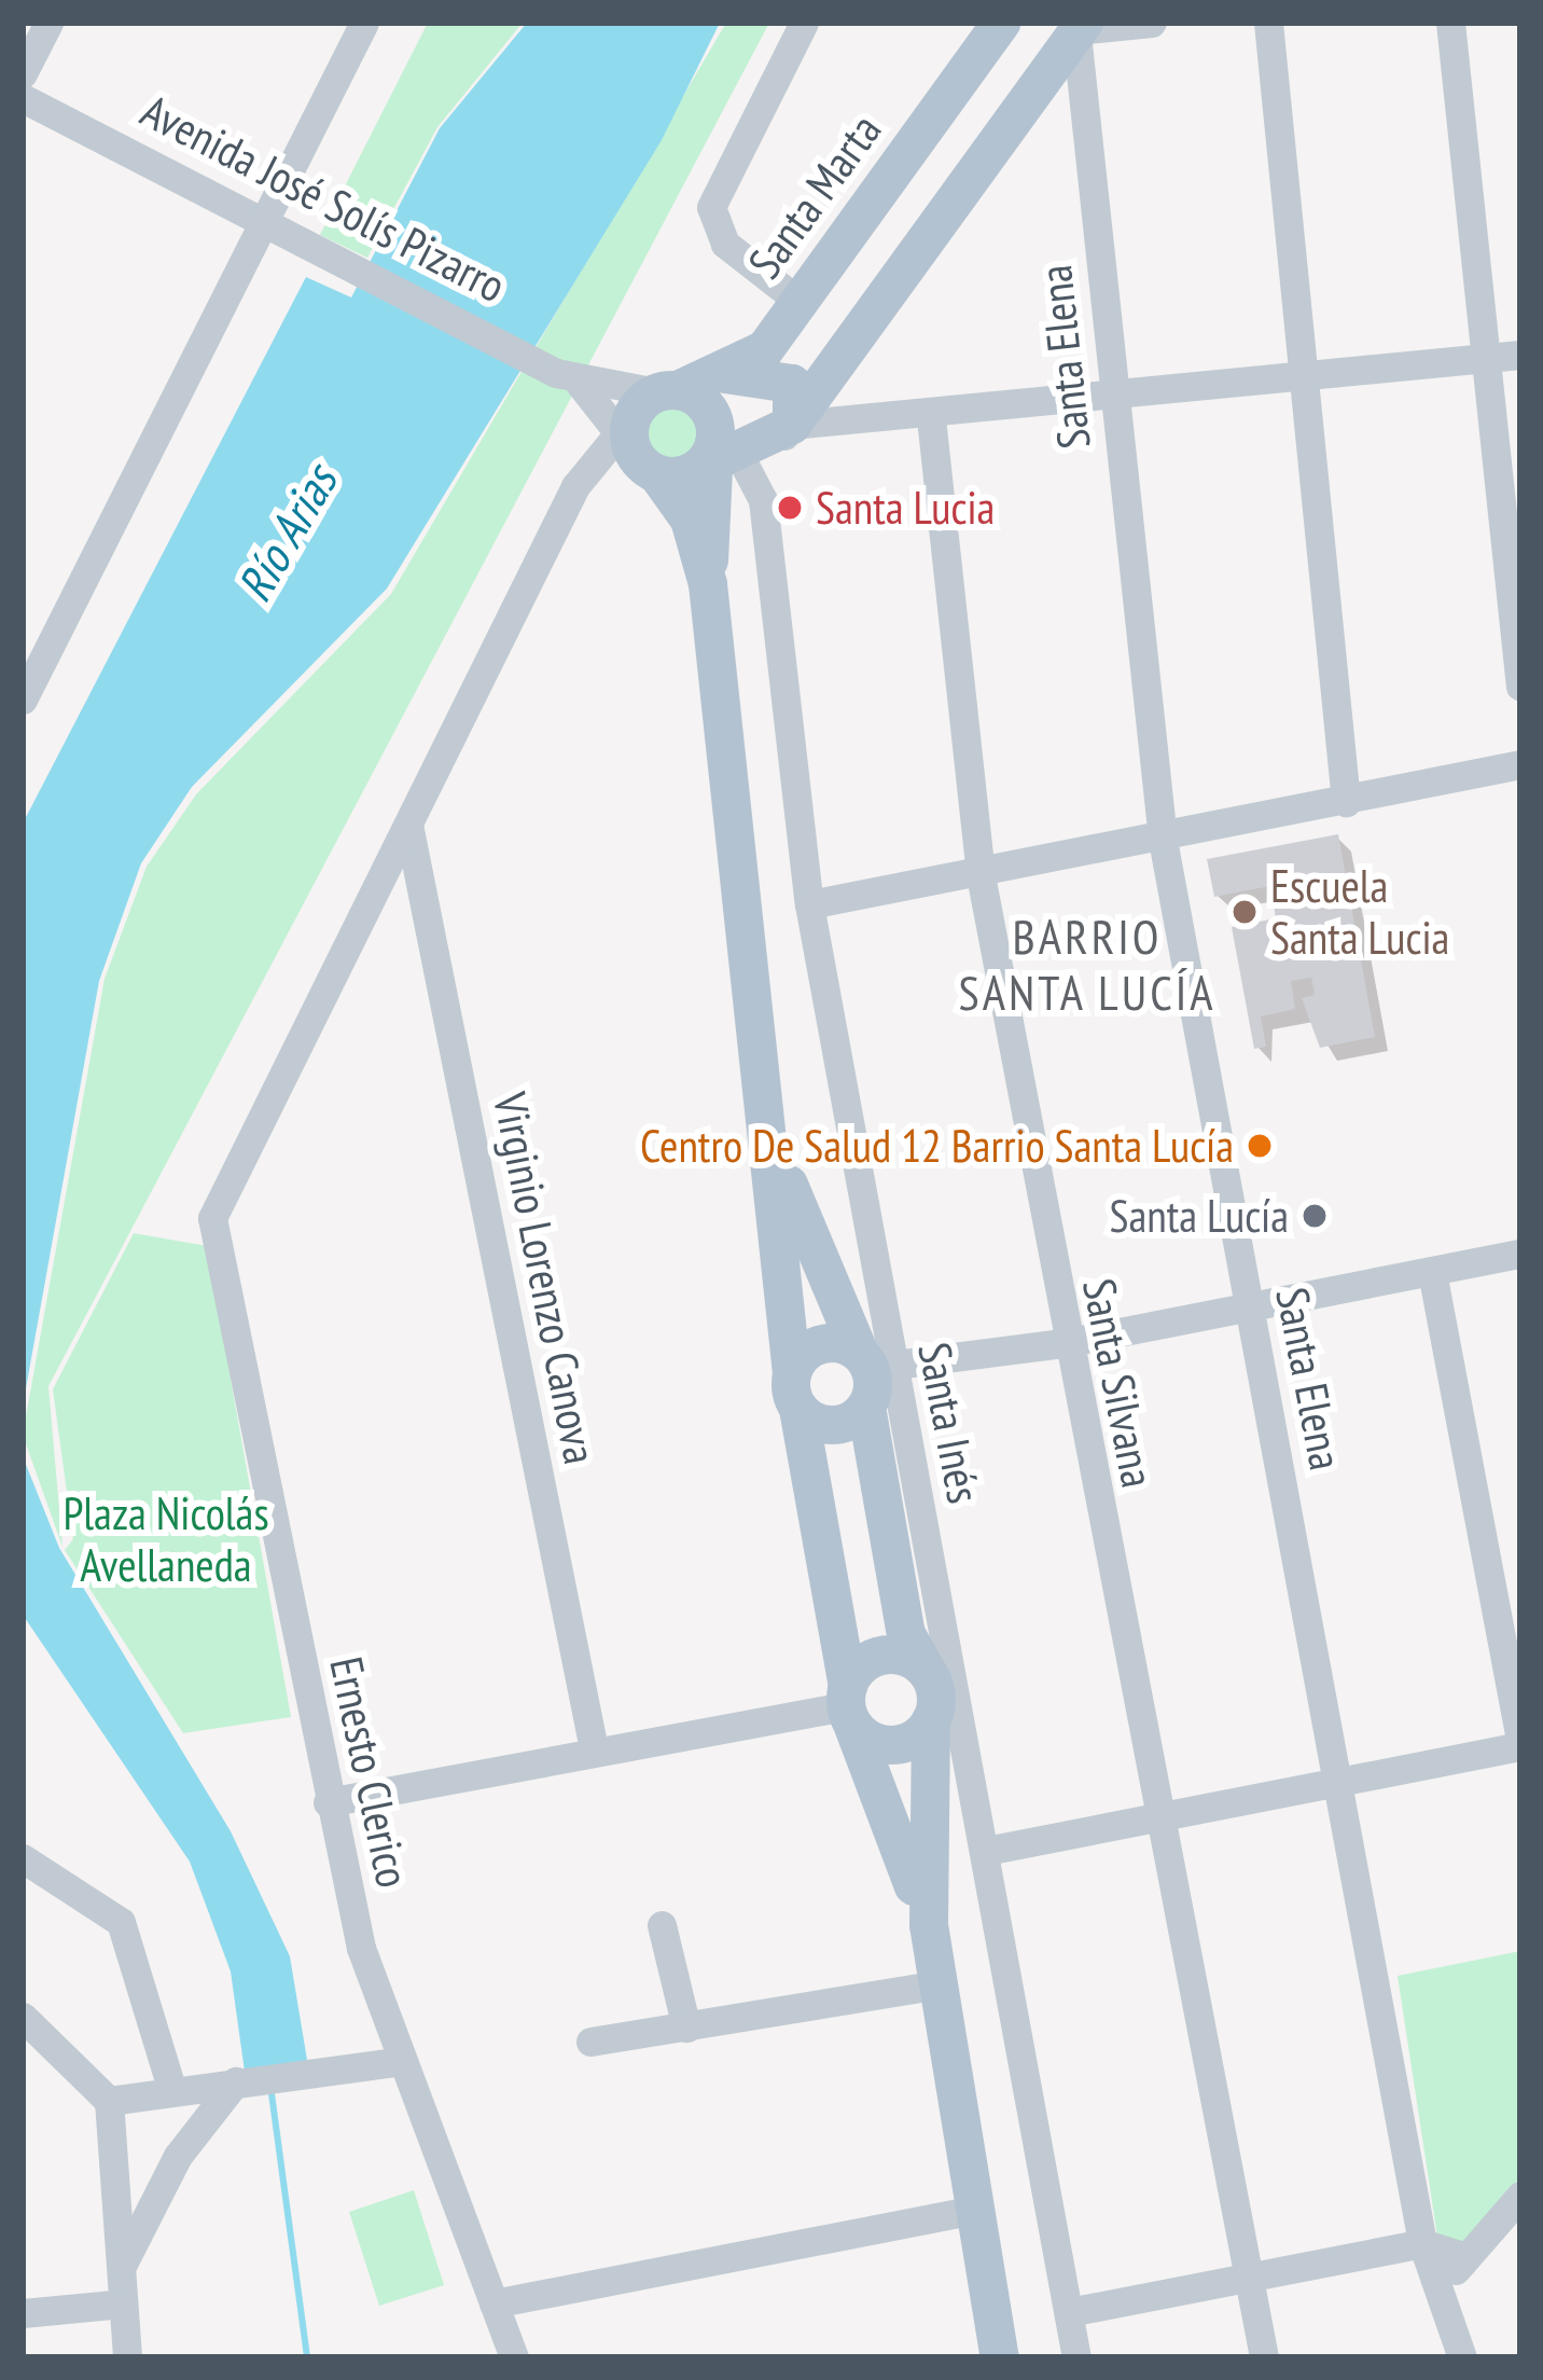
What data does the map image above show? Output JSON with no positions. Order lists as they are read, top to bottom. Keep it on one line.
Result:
{"streets":{"main road":["Santa Marta","Avenida José Solís Pizarro"],"street":["Santa Elena","Virginio Lorenzo Canova","Santa Silvana","Santa Inés","Ernesto Clerico"]},"crossings":[["Santa Marta","Avenida José Solís Pizarro"],["Santa Marta","Santa Inés"],["Avenida José Solís Pizarro","Santa Inés"],["Virginio Lorenzo Canova","Ernesto Clerico"]],"districts":["BARRIO SANTA LUCÍA"],"water":["Río Arias"],"parks":["Plaza Nicolás Avellaneda"],"places":["Santa Lucia","Escuela Santa Lucia","Centro De Salud 12 Barrio Santa Lucía","Santa Lucía"]}
